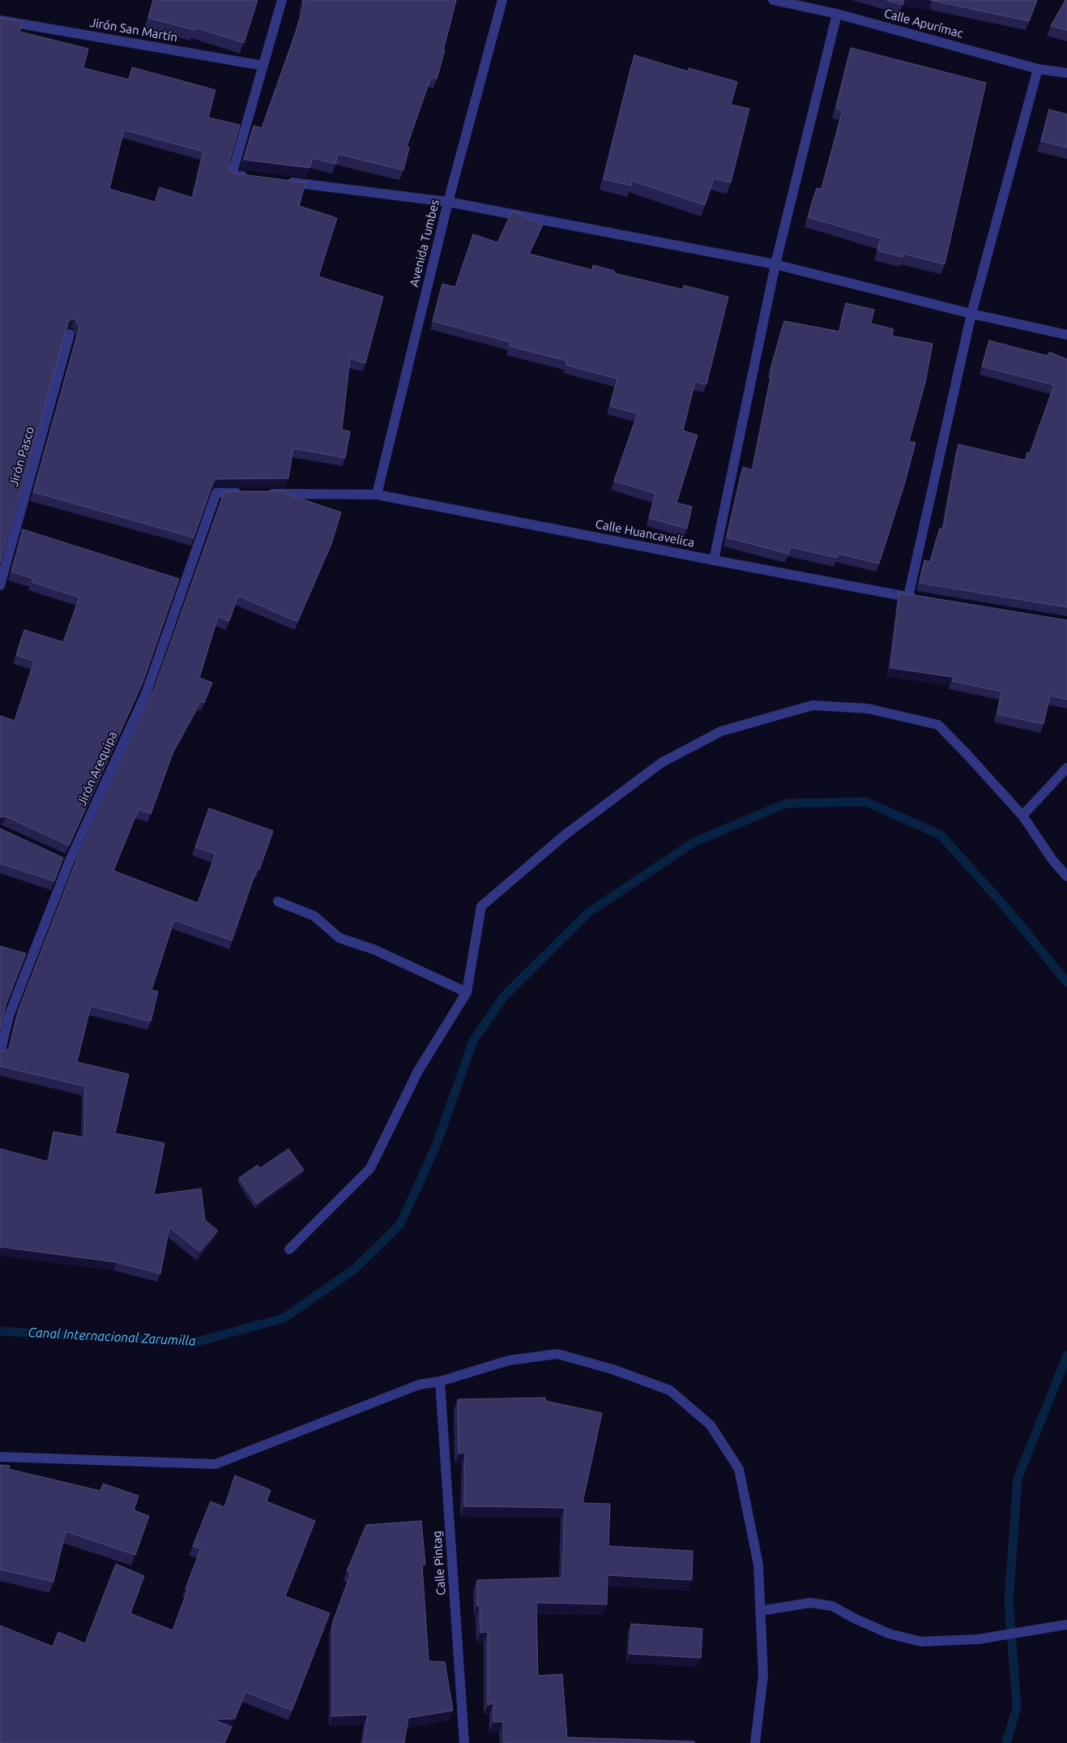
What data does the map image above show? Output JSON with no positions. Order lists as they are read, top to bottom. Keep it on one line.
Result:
{"streets":{"street":["Calle Apurímac","Jirón San Martín","Avenida Tumbes","Jirón Pasco","Calle Huancavelica","Jirón Arequipa","Calle Pintag"]},"crossings":[["Avenida Tumbes","Calle Huancavelica"]],"water":["Canal Internacional Zarumilla"]}
